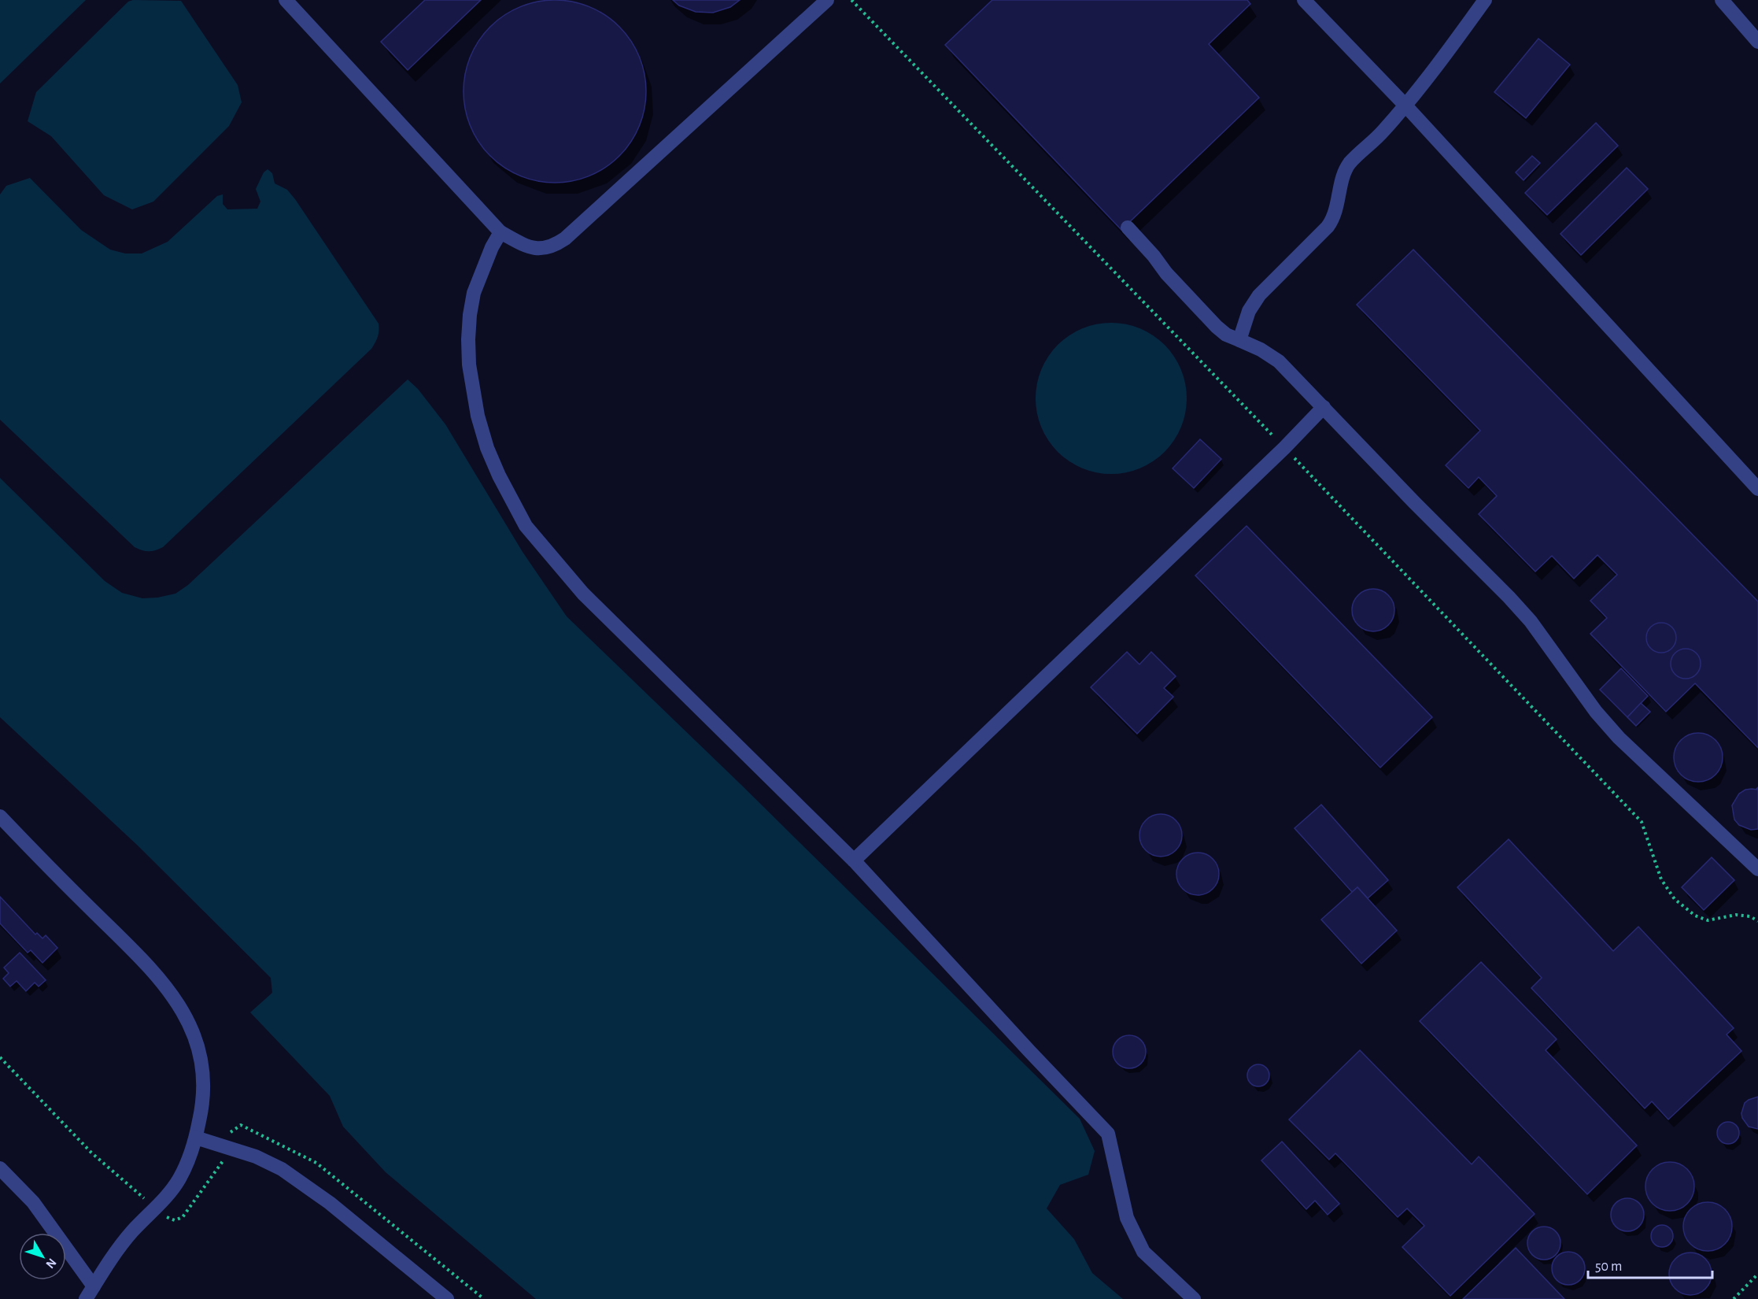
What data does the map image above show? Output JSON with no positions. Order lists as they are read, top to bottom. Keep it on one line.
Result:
{"scale_bar":"50 m","north":"bottom right"}
